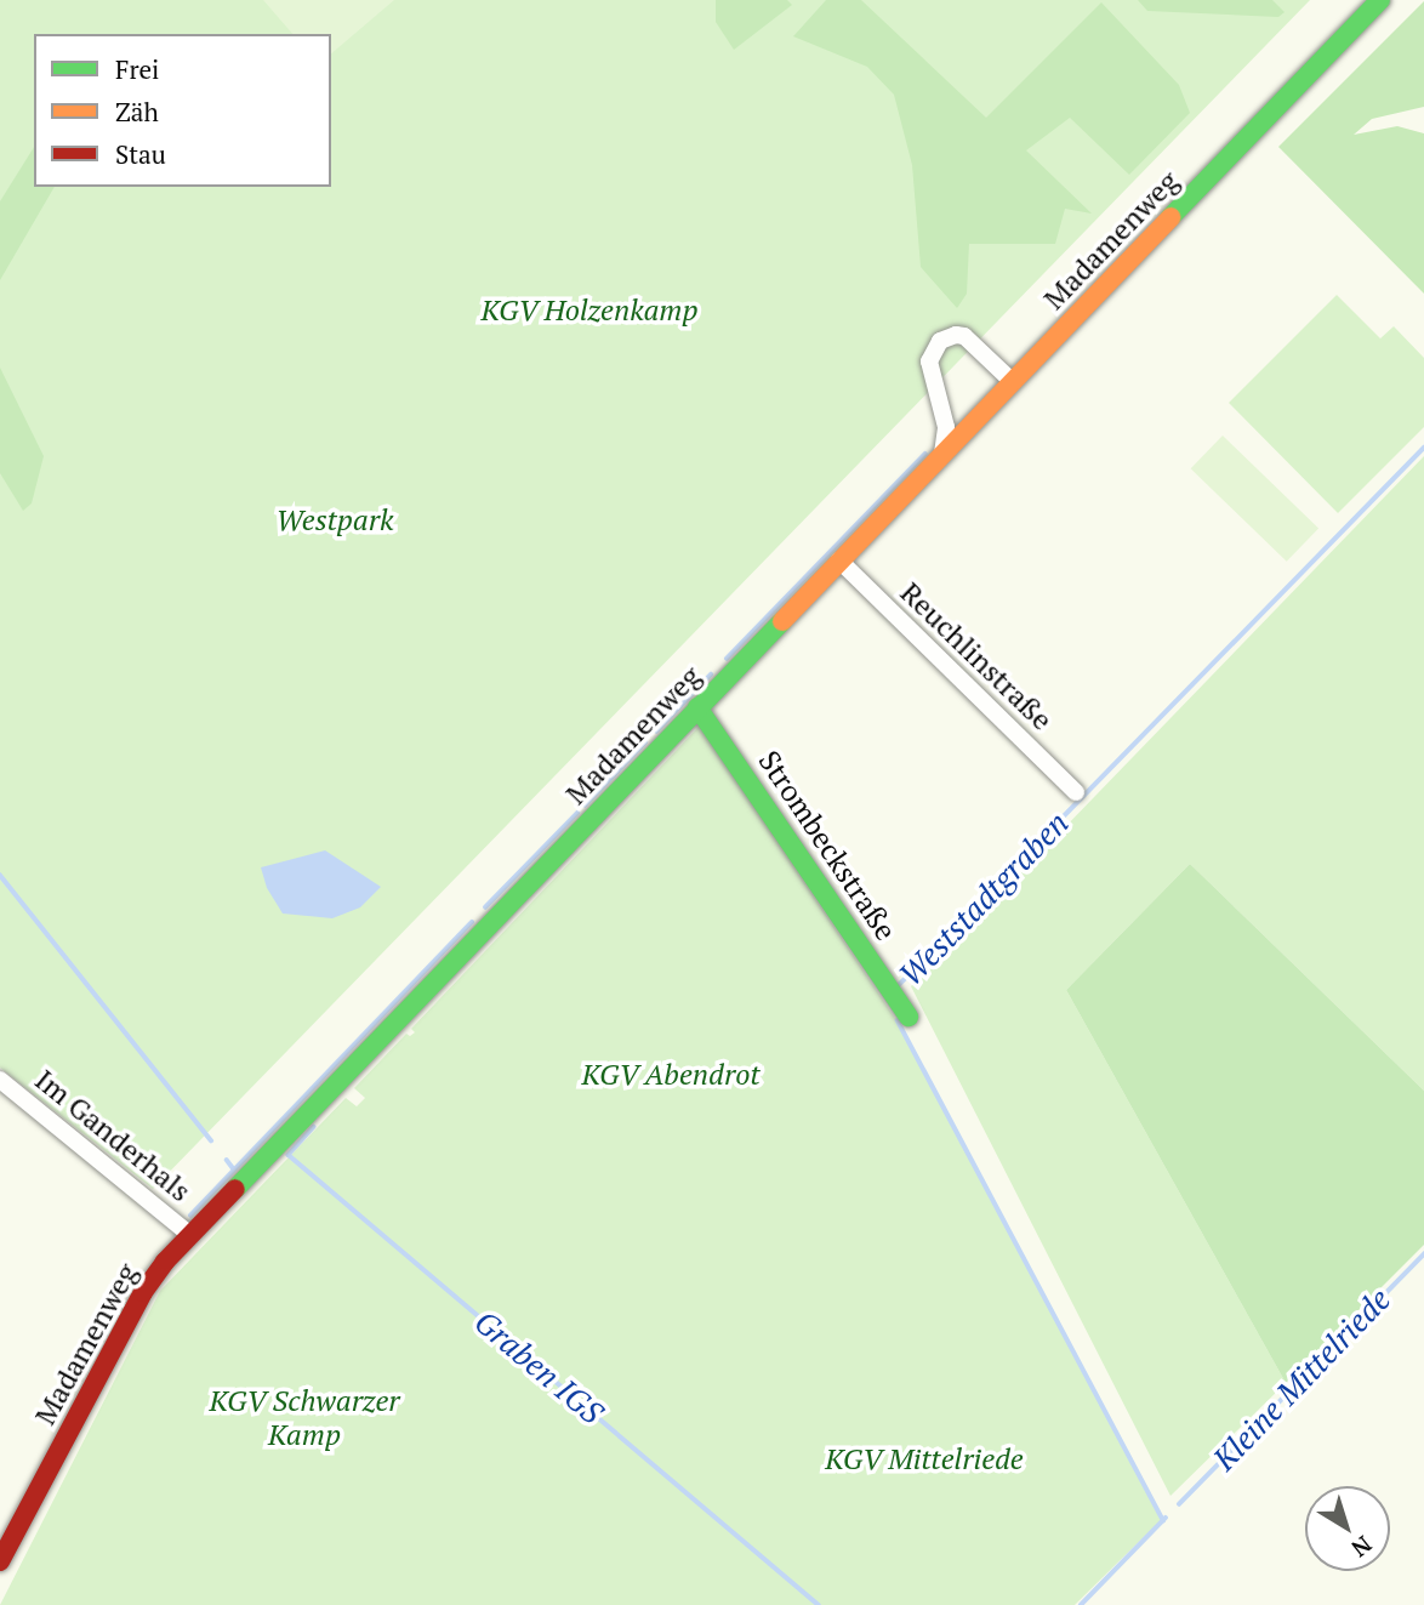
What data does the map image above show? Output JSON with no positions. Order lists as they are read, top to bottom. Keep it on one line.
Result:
{"streets":{"street":["Madamenweg","Reuchlinstraße","Strombeckstraße","Im Ganderhals"]},"crossings":[["Madamenweg","Reuchlinstraße"],["Madamenweg","Strombeckstraße"],["Madamenweg","Im Ganderhals"]],"water":["Weststadtgraben","Graben IGS","Kleine Mittelriede"],"parks":["KGV Holzenkamp","Westpark","KGV Abendrot","KGV Schwarzer Kamp","KGV Mittelriede"],"legend":["Frei","Zäh","Stau"],"north":"bottom right"}
